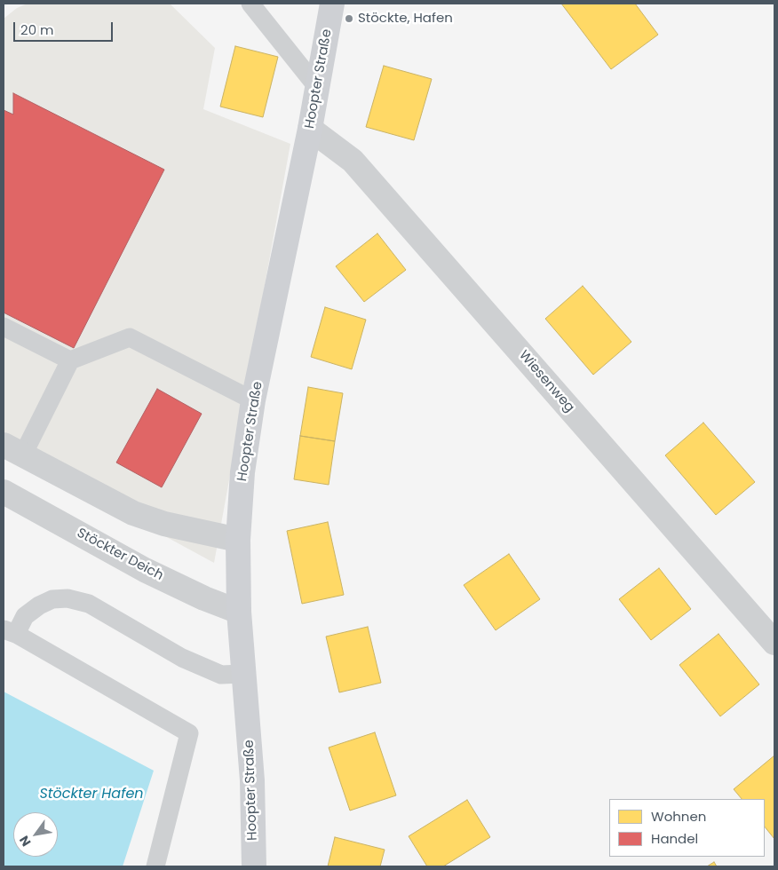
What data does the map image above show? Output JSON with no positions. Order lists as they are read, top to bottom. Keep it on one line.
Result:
{"streets":{"street":["Hoopter Straße","Wiesenweg","Stöckter Deich"]},"crossings":[["Hoopter Straße","Wiesenweg"],["Hoopter Straße","Stöckter Deich"]],"water":["Stöckter Hafen"],"places":["Stöckte, Hafen"],"legend":["Wohnen","Handel"],"scale_bar":"20 m","north":"bottom left"}
